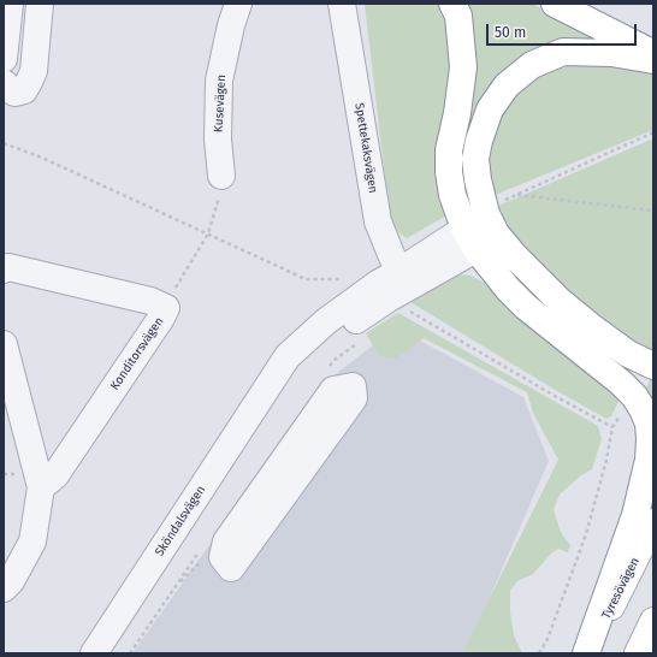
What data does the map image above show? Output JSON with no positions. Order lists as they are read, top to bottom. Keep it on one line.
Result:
{"streets":{"main road":["Tyresövägen"],"street":["Kusevägen","Spettekaksvägen","Konditorsvägen","Sköndalsvägen"]},"crossings":[["Spettekaksvägen","Sköndalsvägen"]],"scale_bar":"50 m"}
